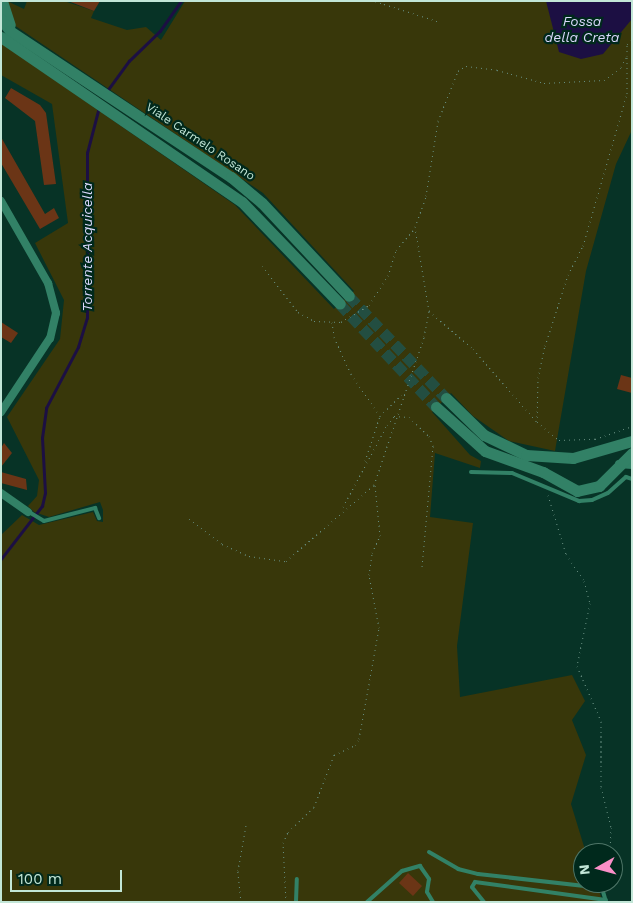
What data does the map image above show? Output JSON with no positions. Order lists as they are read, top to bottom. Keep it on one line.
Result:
{"streets":{"main road":["Viale Carmelo Rosano"]},"water":["Fossa della Creta","Torrente Acquicella"],"scale_bar":"100 m","north":"left"}
